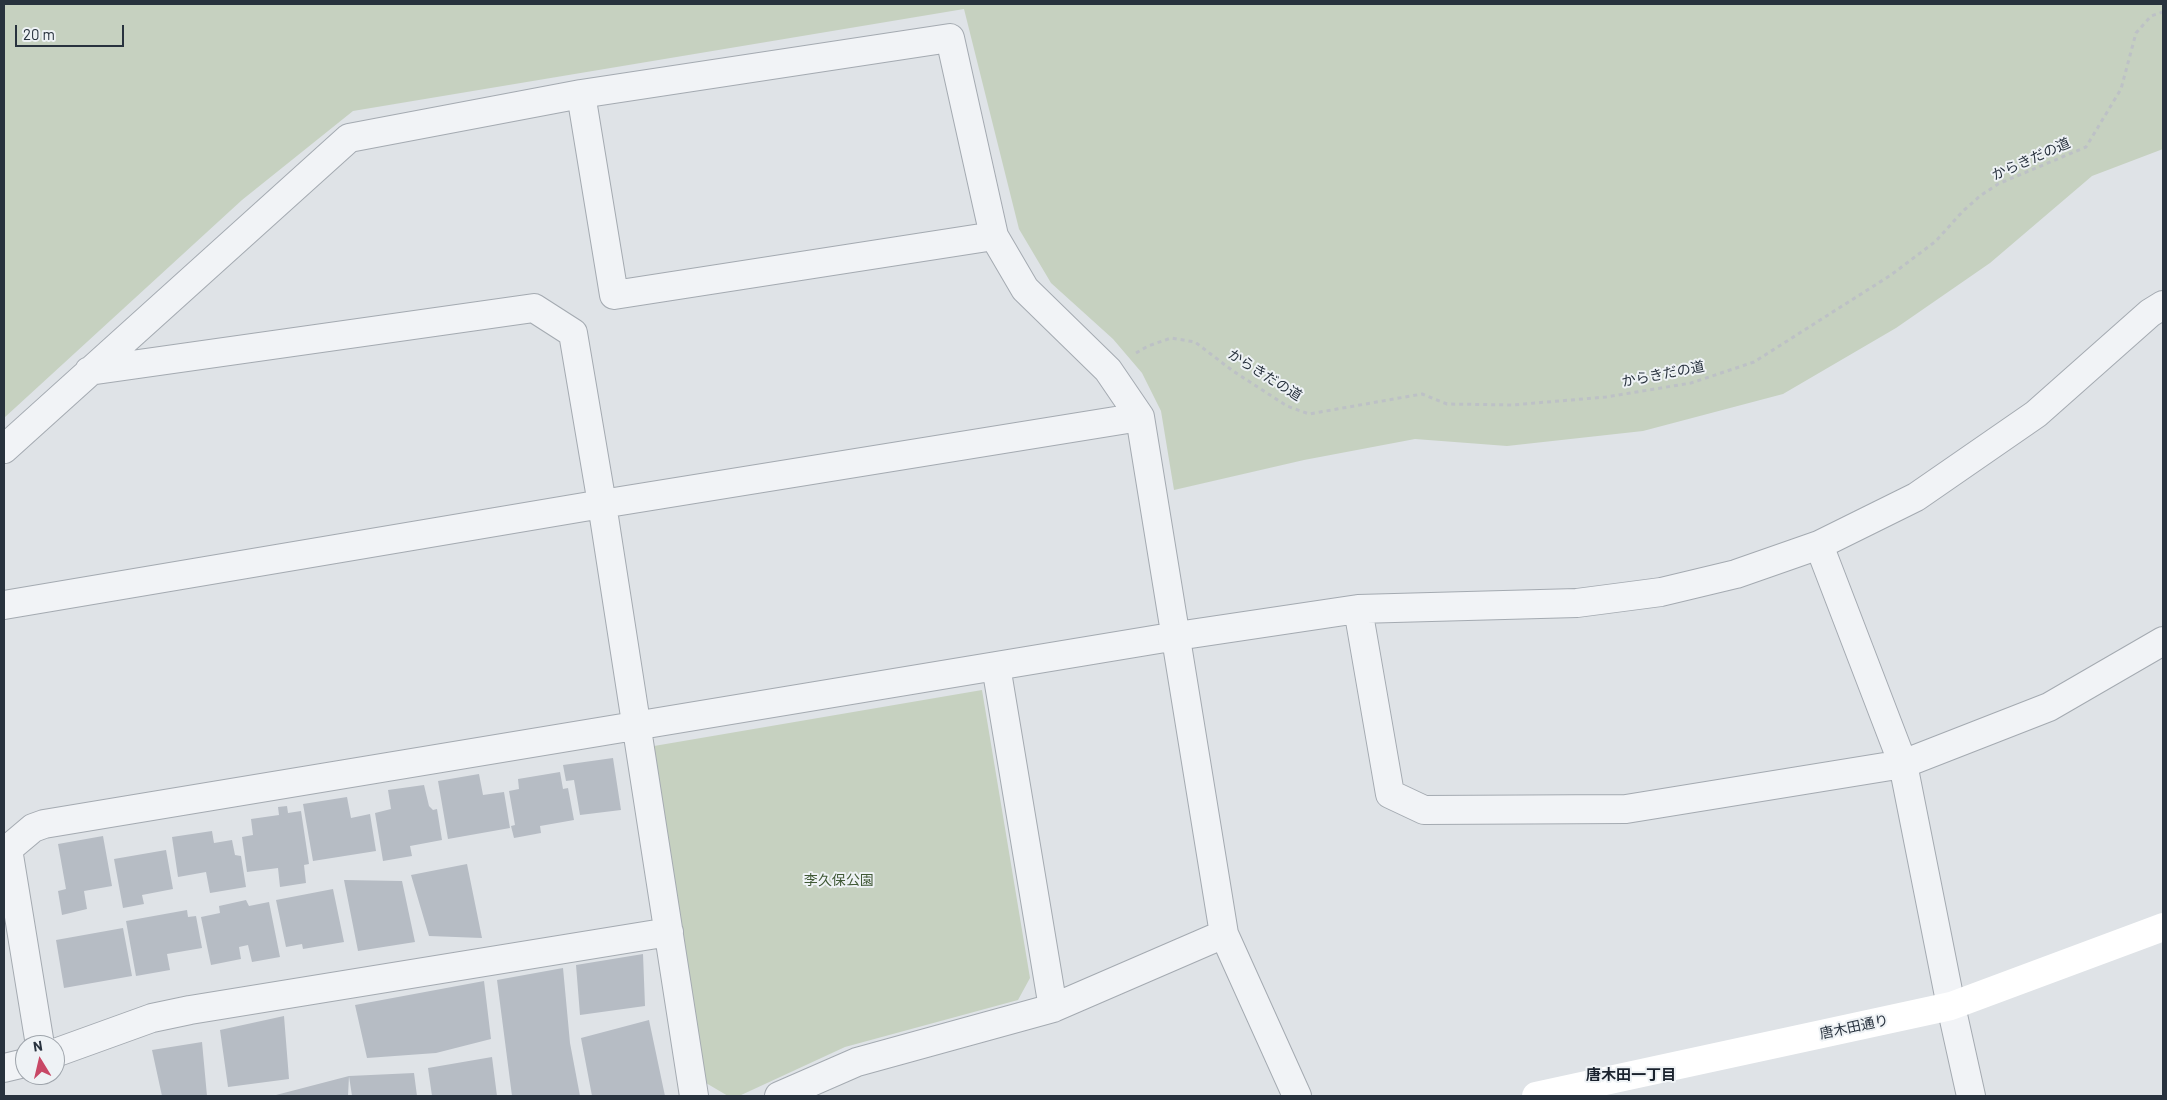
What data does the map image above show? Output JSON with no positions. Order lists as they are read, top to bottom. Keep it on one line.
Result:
{"streets":{"street":["唐木田通り"],"path":["からきだの道"]},"districts":["唐木田一丁目"],"parks":["李久保公園"],"scale_bar":"20 m","north":"top"}
